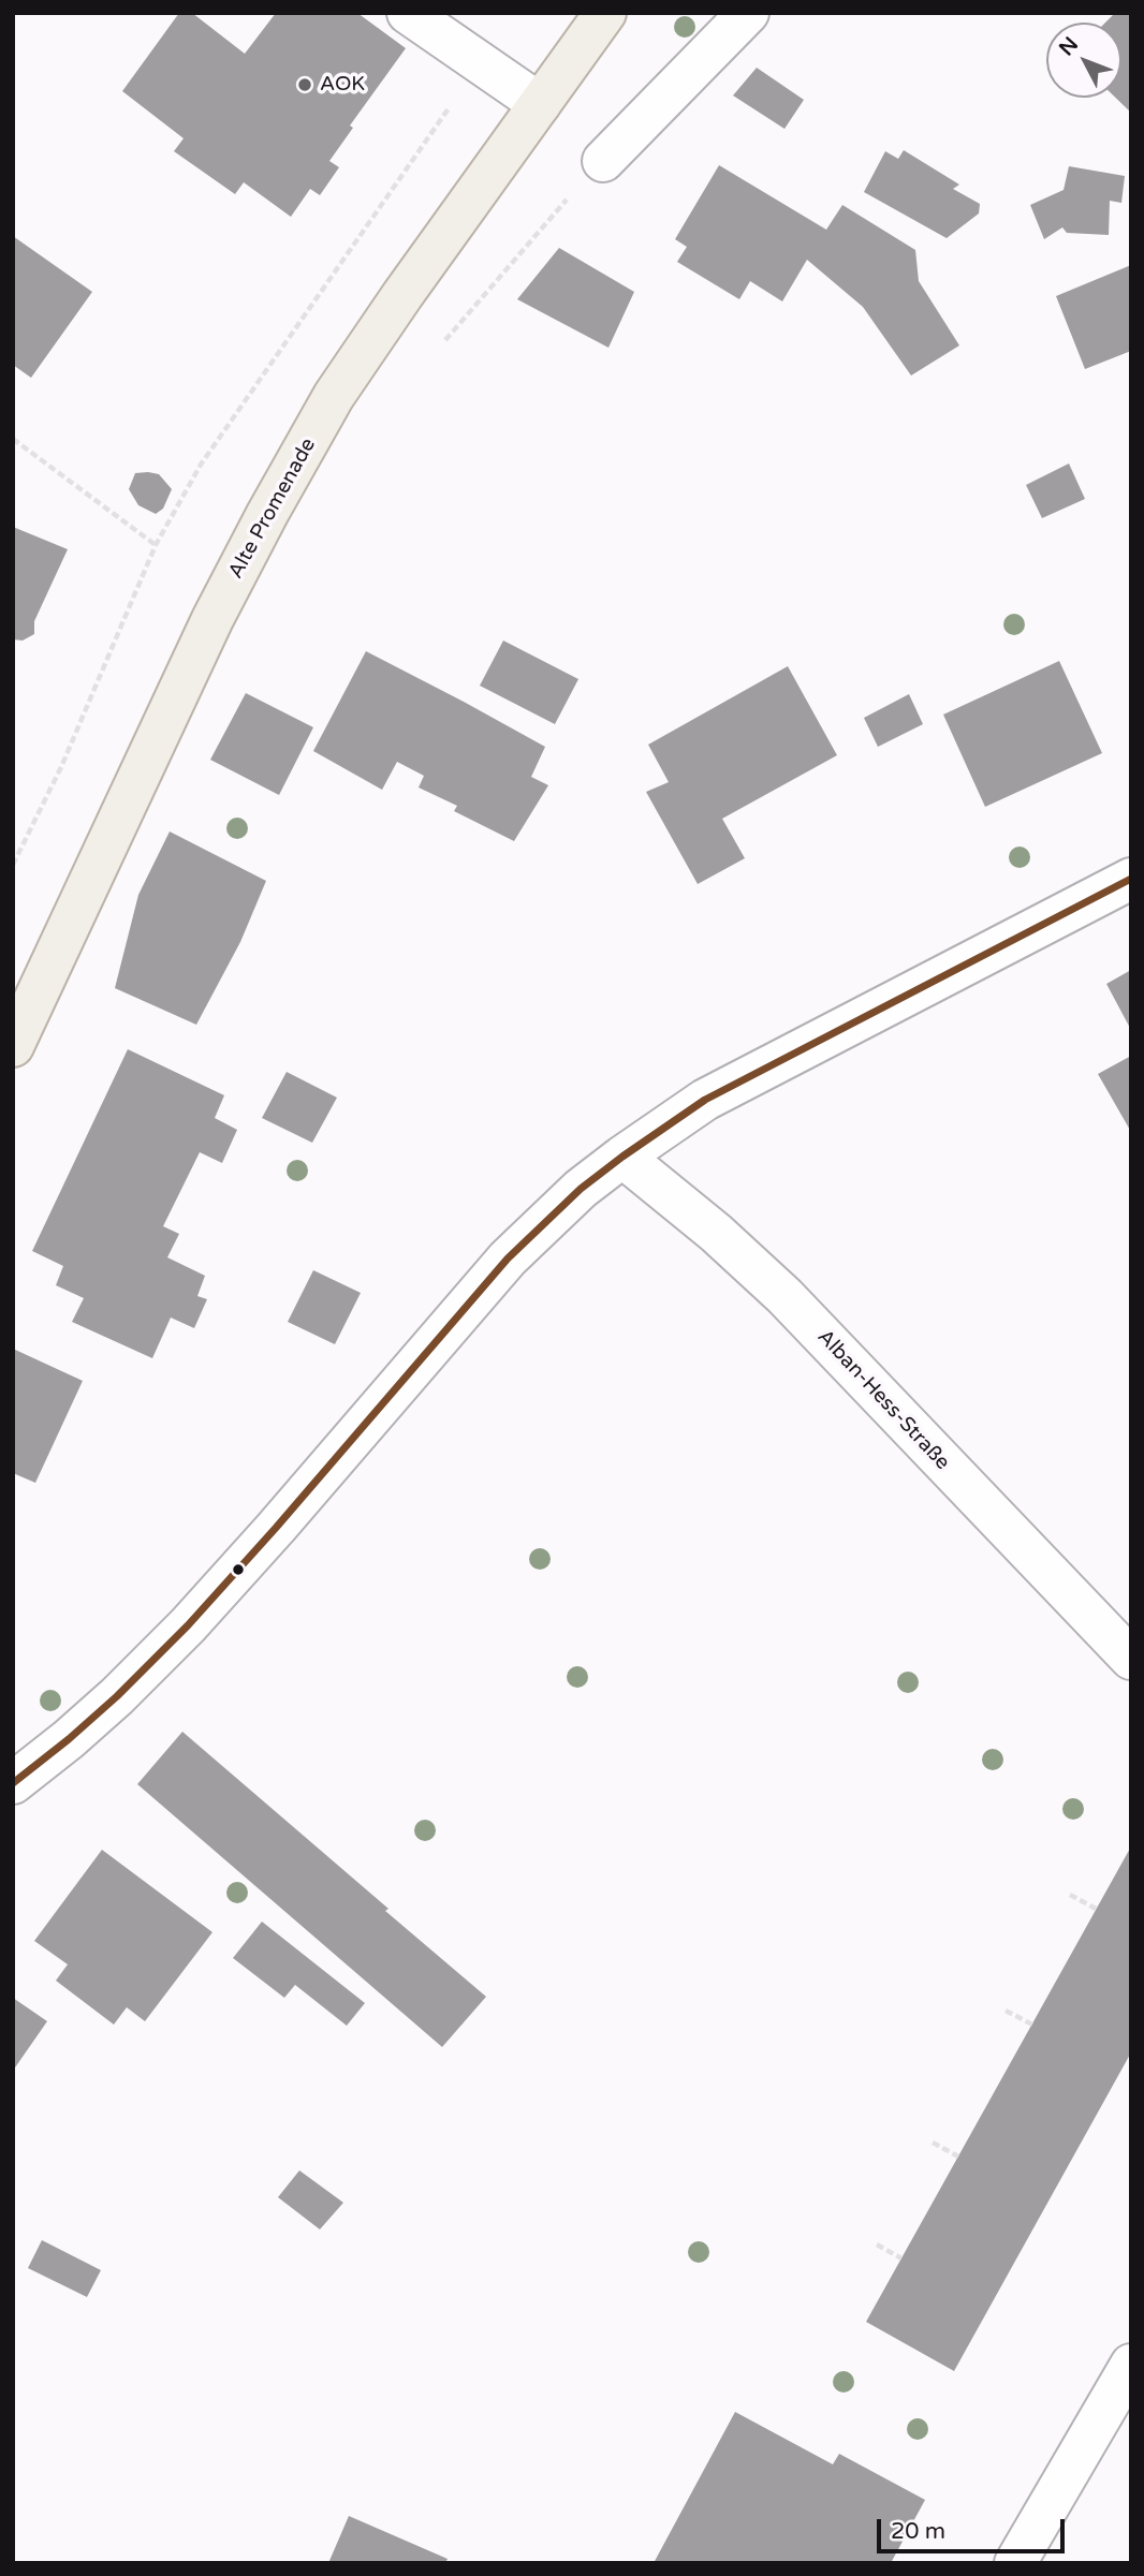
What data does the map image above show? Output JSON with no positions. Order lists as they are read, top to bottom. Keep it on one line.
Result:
{"streets":{"main road":["Alte Promenade"],"street":["Alban-Hess-Straße"]},"places":["AOK"],"scale_bar":"20 m","north":"top left"}
